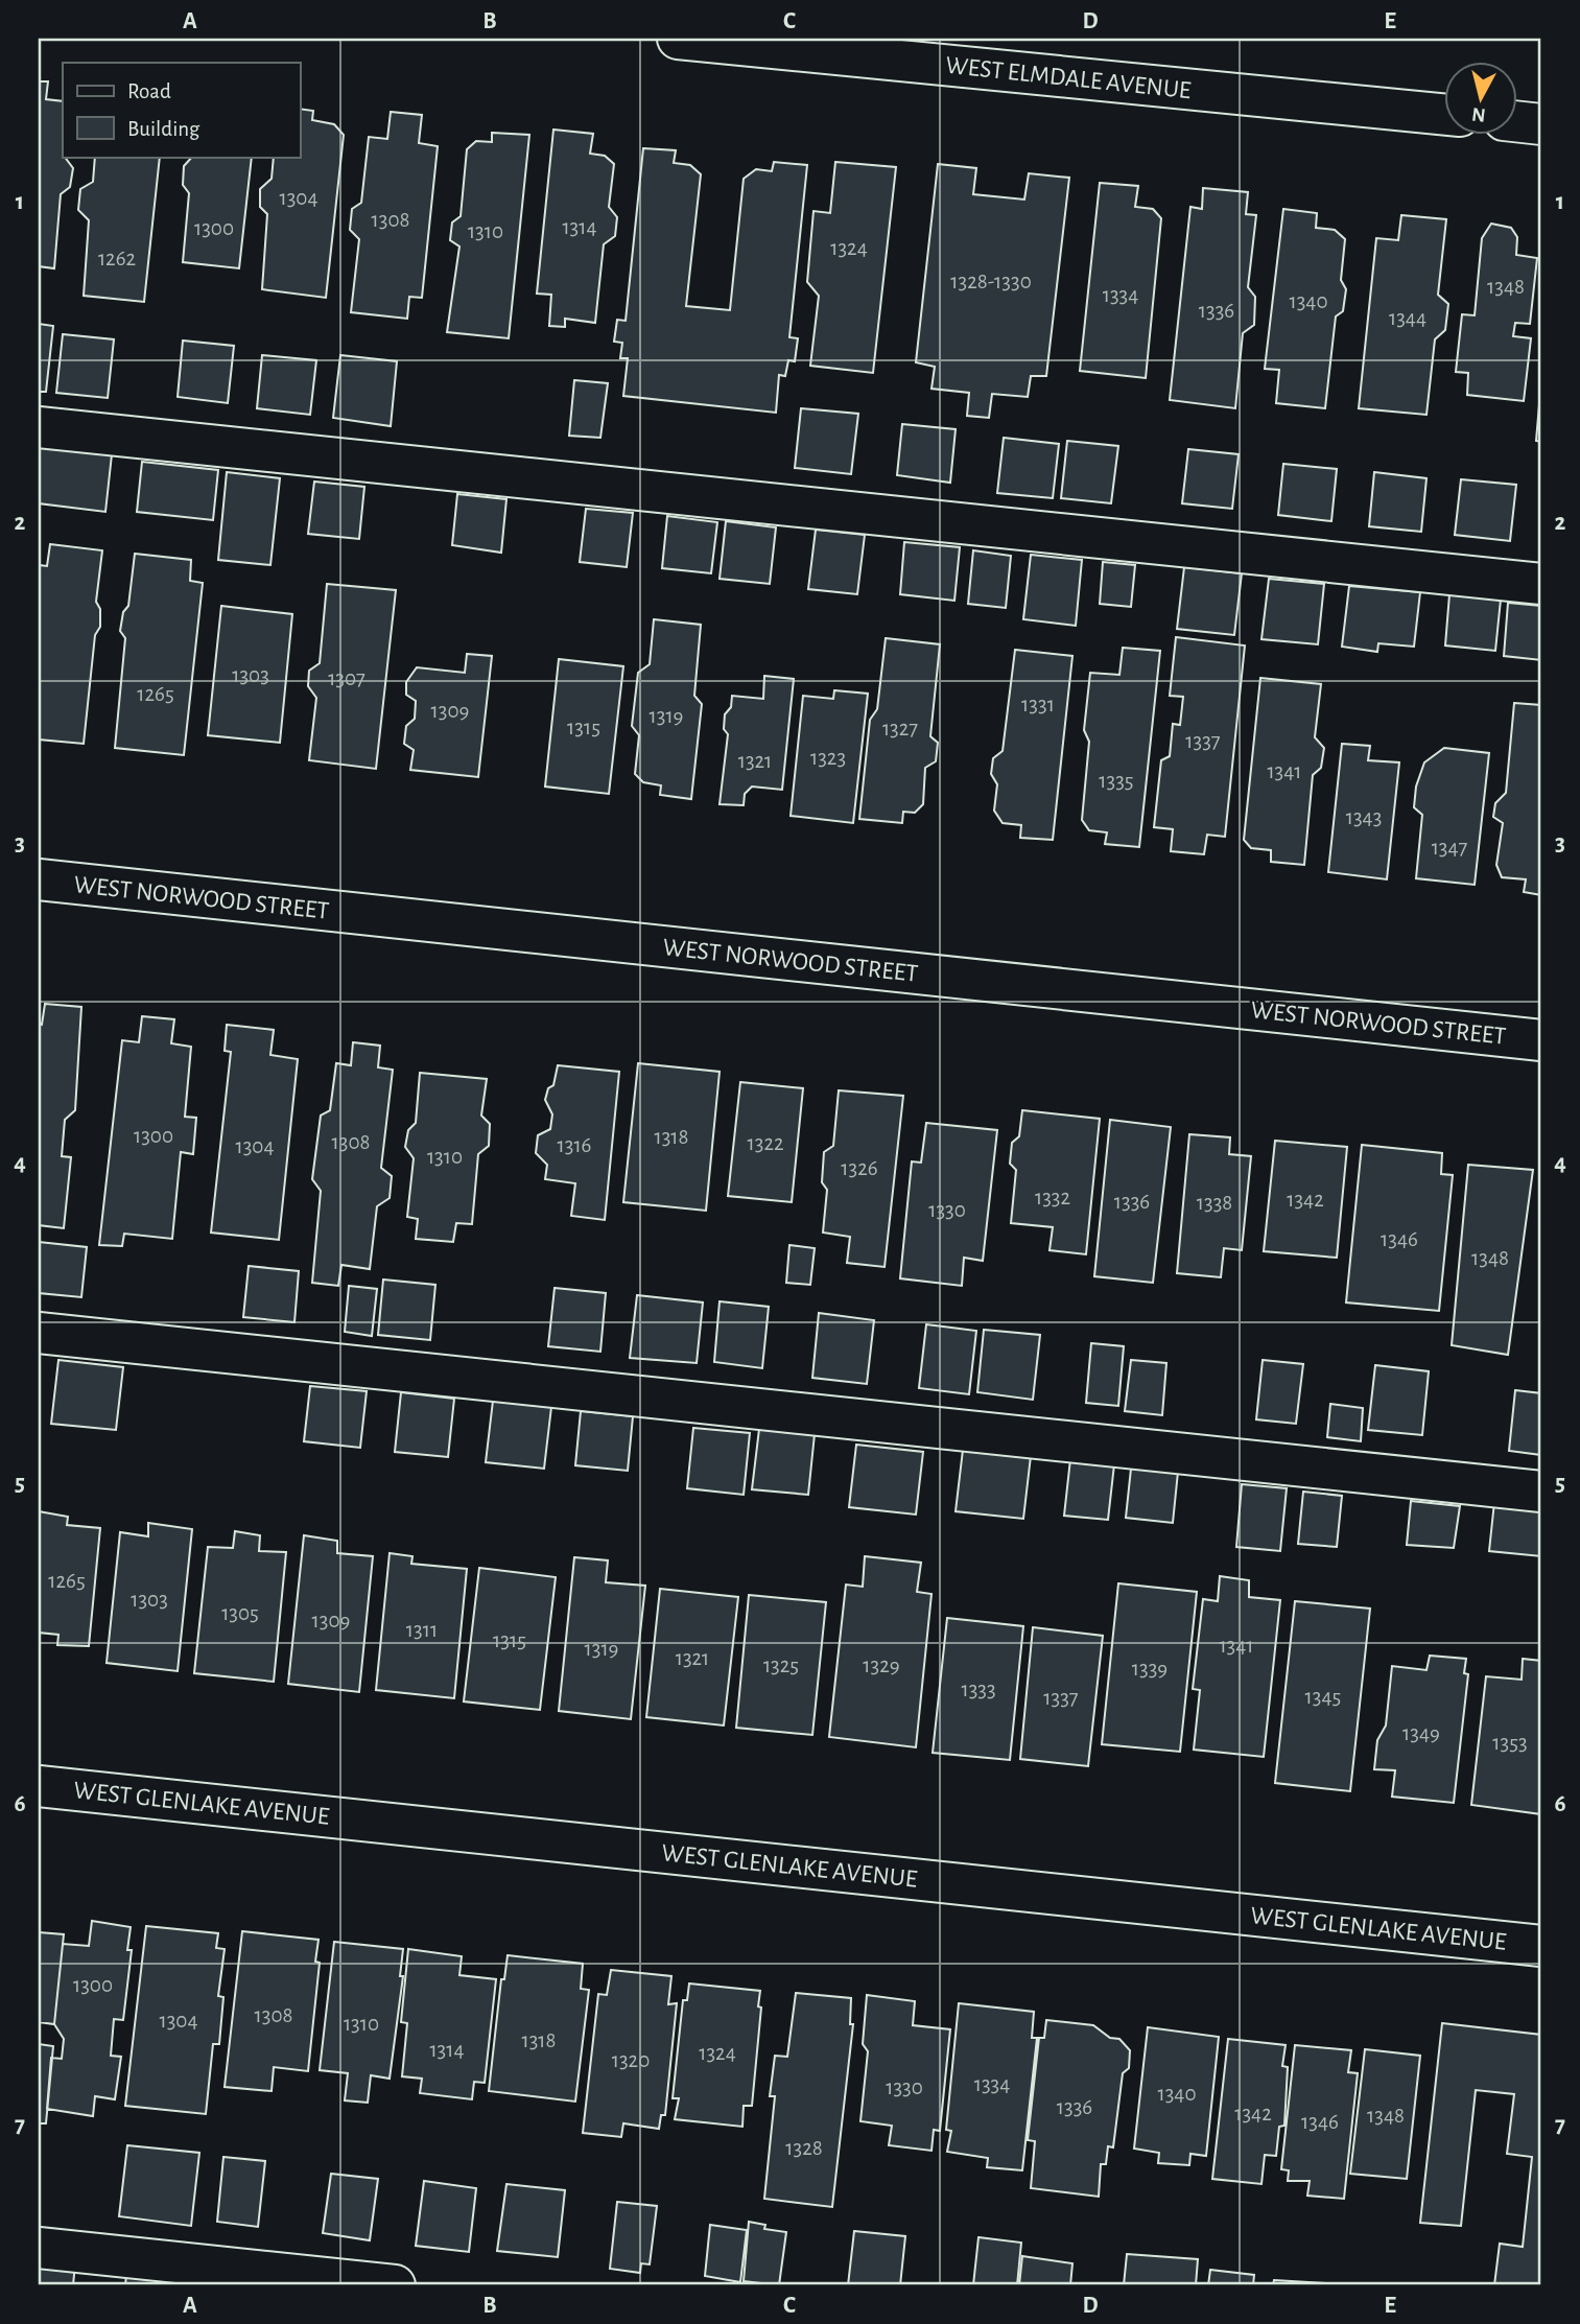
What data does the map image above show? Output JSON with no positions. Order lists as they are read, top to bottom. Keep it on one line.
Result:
{"streets":{"street":["WEST ELMDALE AVENUE","WEST NORWOOD STREET","WEST GLENLAKE AVENUE"]},"house_numbers":["1304","1308","1314","1300","1310","1324","1262","1328-1330","1348","1334","1340","1336","1344","1303","1307","1265","1331","1309","1319","1315","1327","1337","1323","1321","1341","1335","1343","1347","1300","1318","1308","1322","1316","1304","1310","1326","1332","1342","1336","1338","1330","1346","1348","1265","1303","1305","1309","1311","1315","1341","1319","1321","1325","1329","1339","1333","1345","1337","1349","1353","1300","1308","1304","1310","1318","1314","1324","1320","1334","1330","1340","1336","1342","1348","1346","1328"],"legend":["Road","Building"],"north":"bottom","grid":{"columns":["A","B","C","D","E"],"rows":["1","2","3","4","5","6","7"]}}
